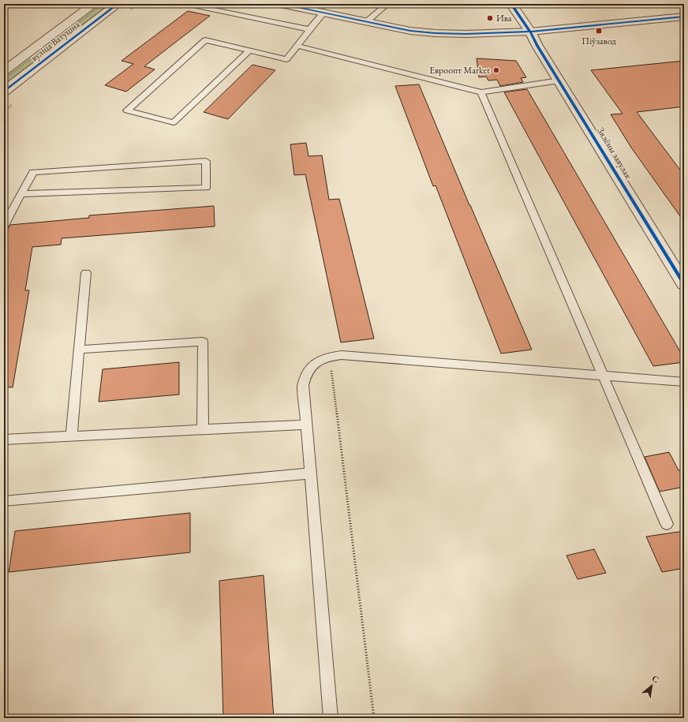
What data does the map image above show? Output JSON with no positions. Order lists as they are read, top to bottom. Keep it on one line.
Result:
{"streets":{"street":["вуліца Ватуціна","Зялёны завулак"]},"places":{"other":["Ива","Евроопт Market"],"transit":["Піўзавод"]},"north":"top right"}
